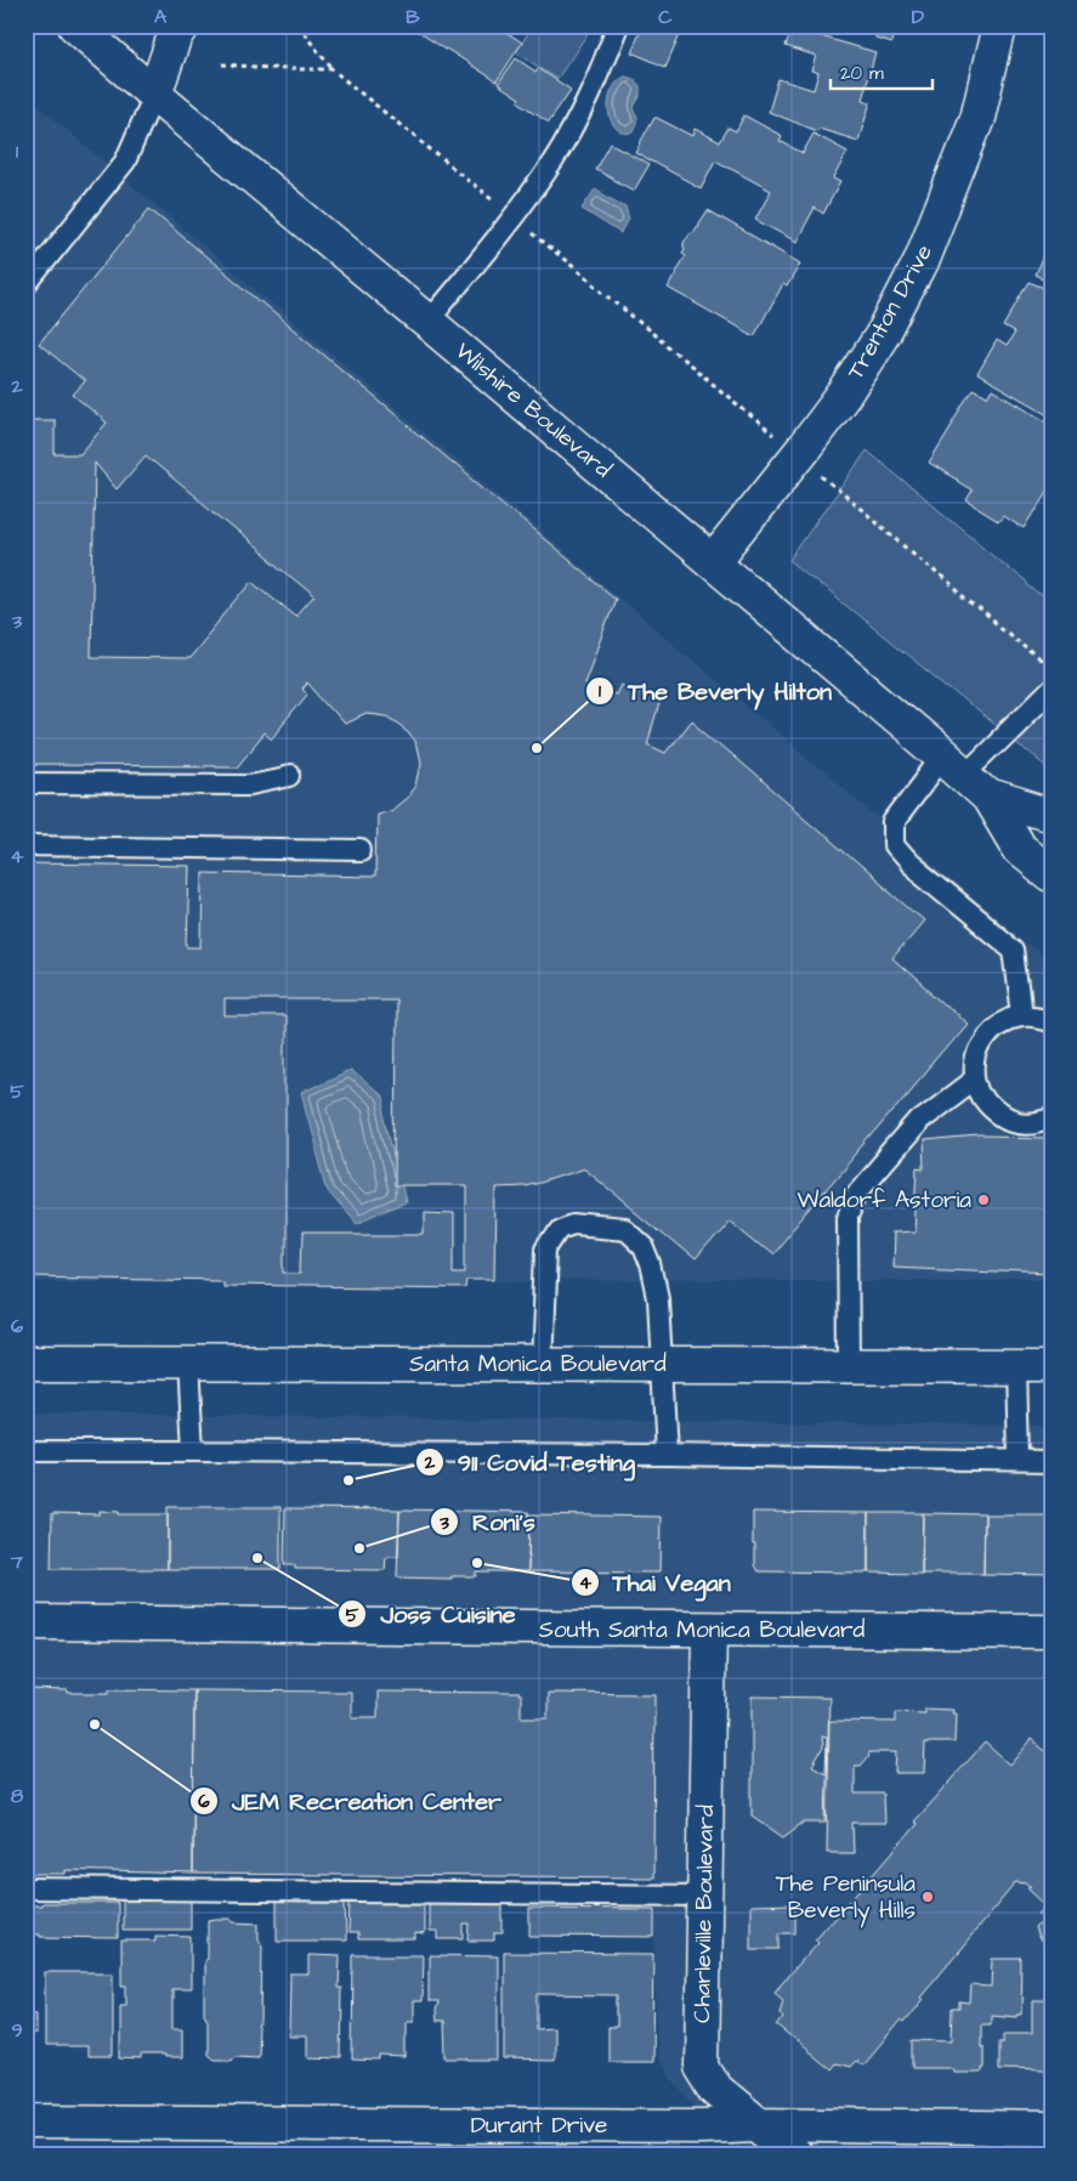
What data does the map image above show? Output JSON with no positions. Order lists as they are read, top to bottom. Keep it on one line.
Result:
{"streets":{"main road":["Trenton Drive","Wilshire Boulevard","Santa Monica Boulevard","South Santa Monica Boulevard","Charleville Boulevard","Durant Drive"]},"crossings":[["Trenton Drive","Wilshire Boulevard"],["South Santa Monica Boulevard","Charleville Boulevard"],["Charleville Boulevard","Durant Drive"]],"places":["The Beverly Hilton","Waldorf Astoria","911 Covid Testing","Roni's","Joss Cuisine","Thai Vegan","JEM Recreation Center","The Peninsula Beverly Hills"],"scale_bar":"20 m","grid":{"columns":["A","B","C","D"],"rows":["1","2","3","4","5","6","7","8","9"]}}
